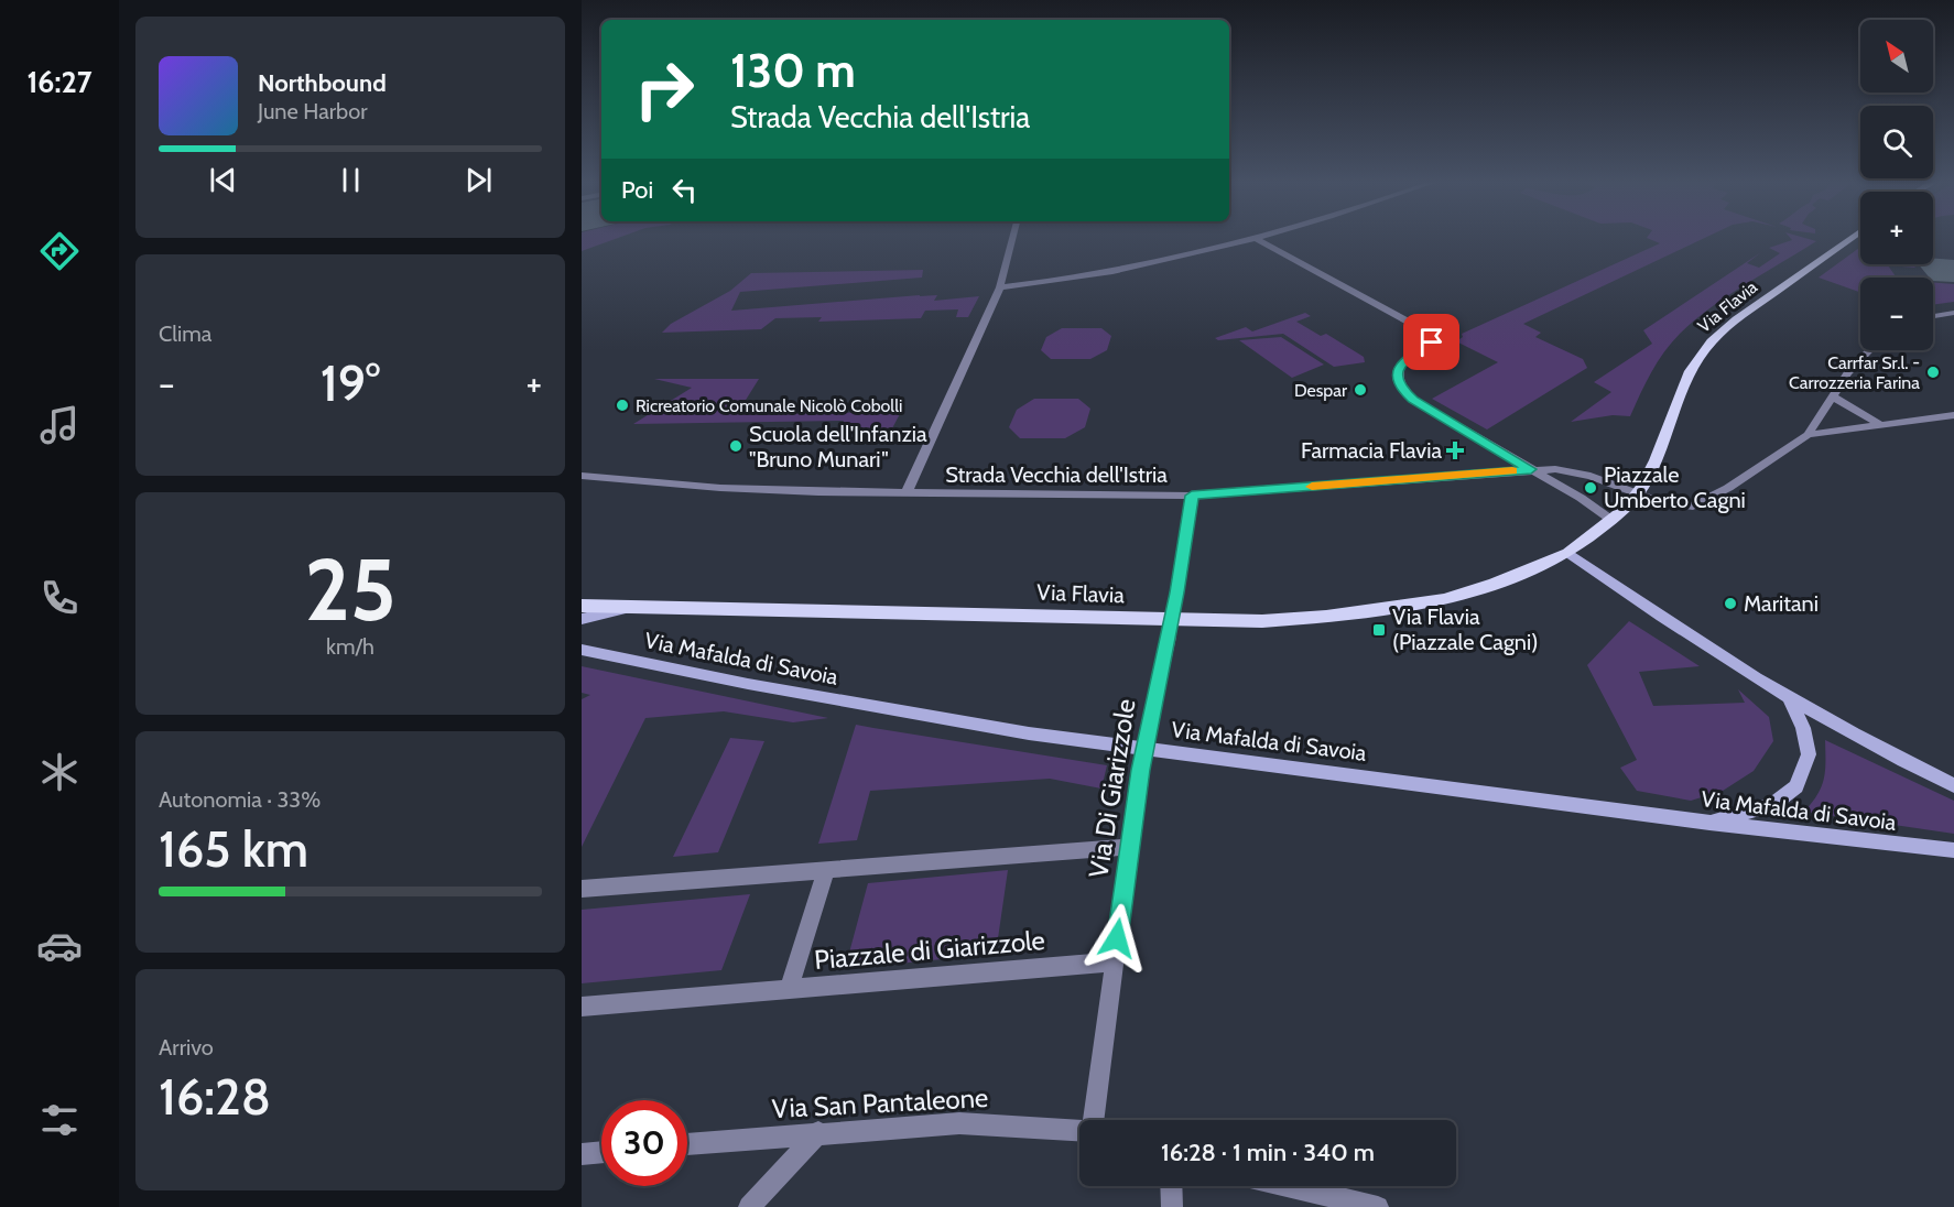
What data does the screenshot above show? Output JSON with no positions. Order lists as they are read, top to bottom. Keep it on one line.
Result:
{"streets":{"main road":["Via Flavia"],"street":["Strada Vecchia dell'Istria","Via Mafalda di Savoia","Via Di Giarizzole","Piazzale di Giarizzole","Via San Pantaleone"]},"crossings":[["Strada Vecchia dell'Istria","Via Di Giarizzole"],["Via Di Giarizzole","Piazzale di Giarizzole"]],"places":{"other":["Carrfar Sr.l. - Carrozzeria Farina","Despar","Ricreatorio Comunale Nicolò Cobolli","Scuola dell'Infanzia \"Bruno Munari\"","Piazzale Umberto Cagni","Maritani"],"health":["Farmacia Flavia"],"transit":["Via Flavia (Piazzale Cagni)"]},"north":"top left","page":{"tabs":"16:27","map_buttons":["+","−"],"turn":["130 m","Strada Vecchia dell'Istria"],"song":["Northbound","June Harbor"],"then":"Poi","tile":["Clima",["25","km/h"],["Autonomia · 33%","165 km"],["Arrivo","16:28"]],"heat":["−","19°","+"],"limit":"30","trip":"16:28 · 1 min · 340 m"}}
